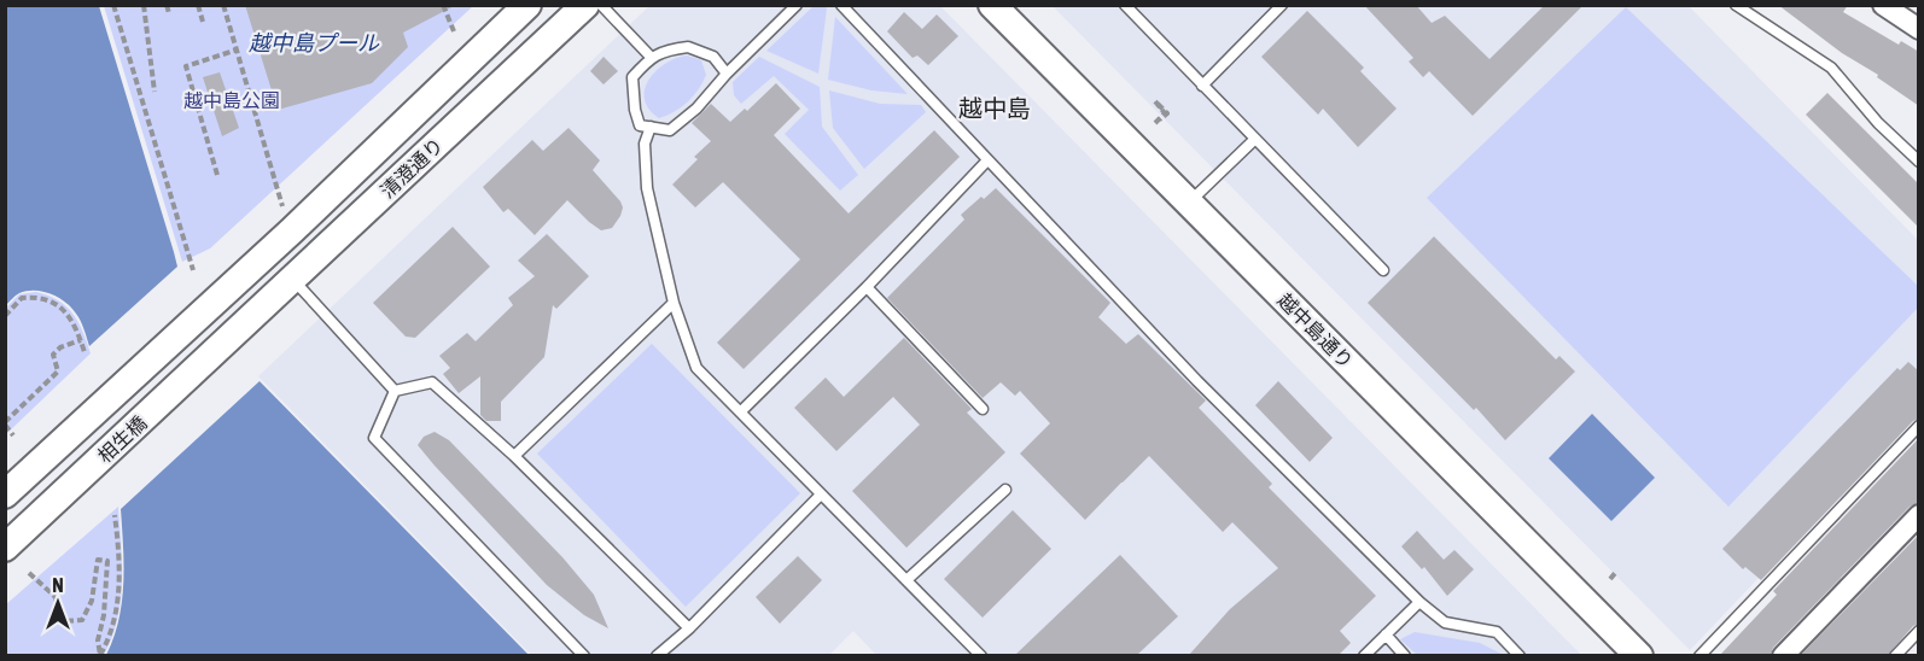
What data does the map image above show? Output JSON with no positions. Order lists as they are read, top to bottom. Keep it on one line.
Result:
{"streets":{"main road":["清澄通り","越中島通り","相生橋"]},"crossings":[["清澄通り","相生橋"]],"districts":["越中島"],"water":["越中島プール"],"parks":["越中島公園"],"north":"top"}
